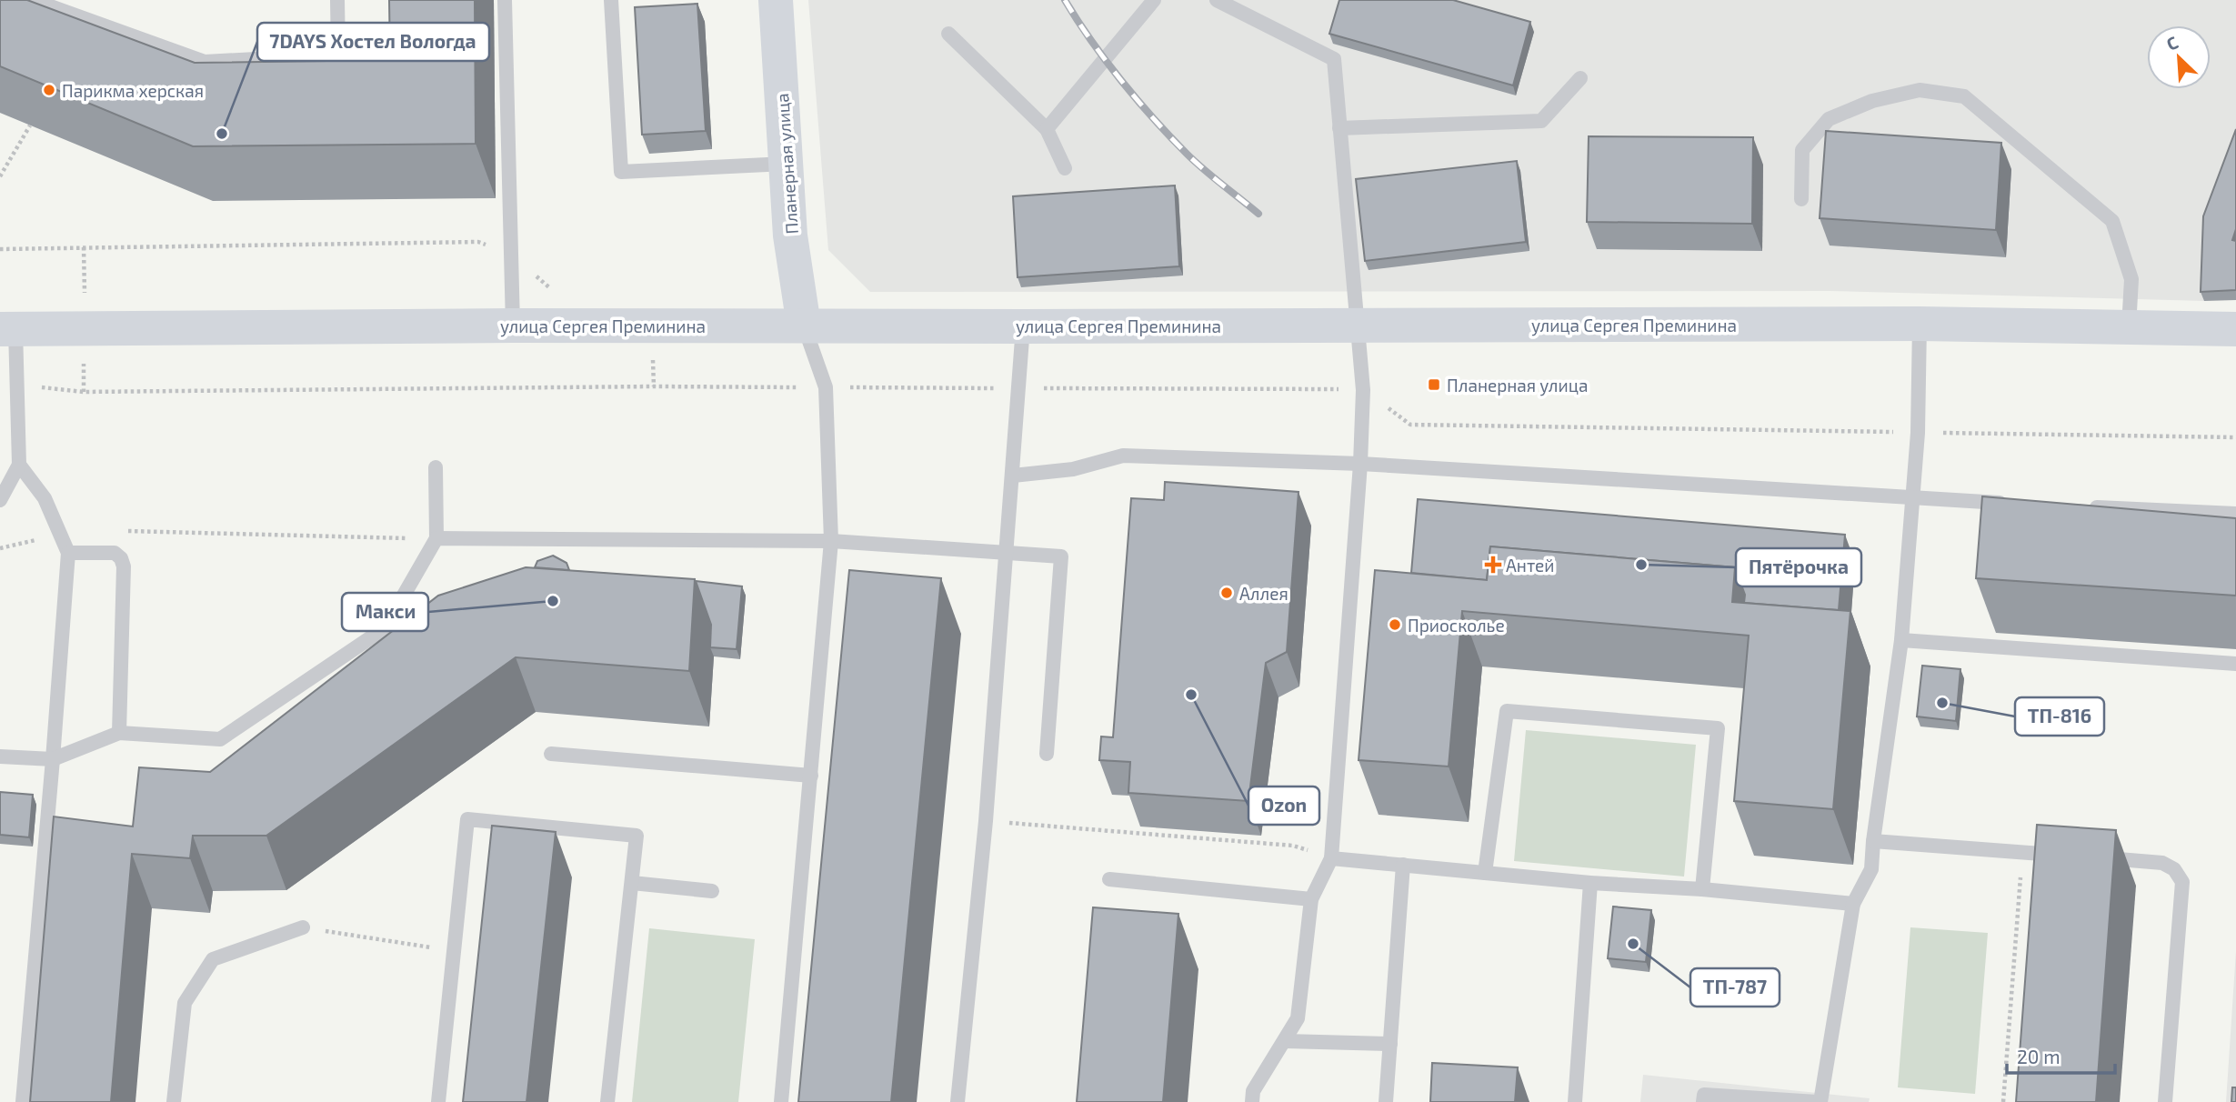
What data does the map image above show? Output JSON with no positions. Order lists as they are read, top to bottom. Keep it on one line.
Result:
{"streets":{"street":["Планерная улица","улица Сергея Преминина"]},"crossings":[["Планерная улица","улица Сергея Преминина"]],"places":{"other":["Парикма херская","7DAYS Хостел Вологда","Пятёрочка","Аллея","Макси","Приосколье","Ozon","ТП-816","ТП-787"],"transit":["Планерная улица"],"health":["Антей"]},"scale_bar":"20 m","north":"top left"}
